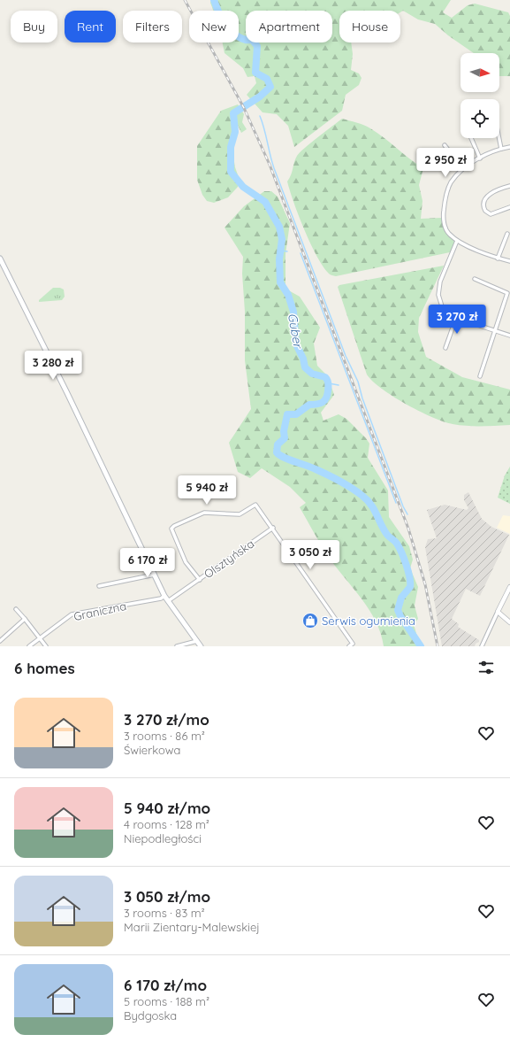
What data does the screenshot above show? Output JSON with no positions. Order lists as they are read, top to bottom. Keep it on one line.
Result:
{"streets":{"street":["Olsztyńska","Graniczna"]},"water":["Guber"],"places":{"shop":["Serwis ogumienia"]},"north":"right","page":{"chip":["Buy","Rent","Filters","New","Apartment","House"],"price":["2 950 zł","3 270 zł","3 280 zł","5 940 zł","3 050 zł","6 170 zł"],"heading":"6 homes","list":[{"name":"3 270 zł/mo","note":"3 rooms · 86 m² · Świerkowa"},{"name":"5 940 zł/mo","note":"4 rooms · 128 m² · Niepodległości"},{"name":"3 050 zł/mo","note":"3 rooms · 83 m² · Marii Zientary-Malewskiej"},{"name":"6 170 zł/mo","note":"5 rooms · 188 m² · Bydgoska"}]}}
